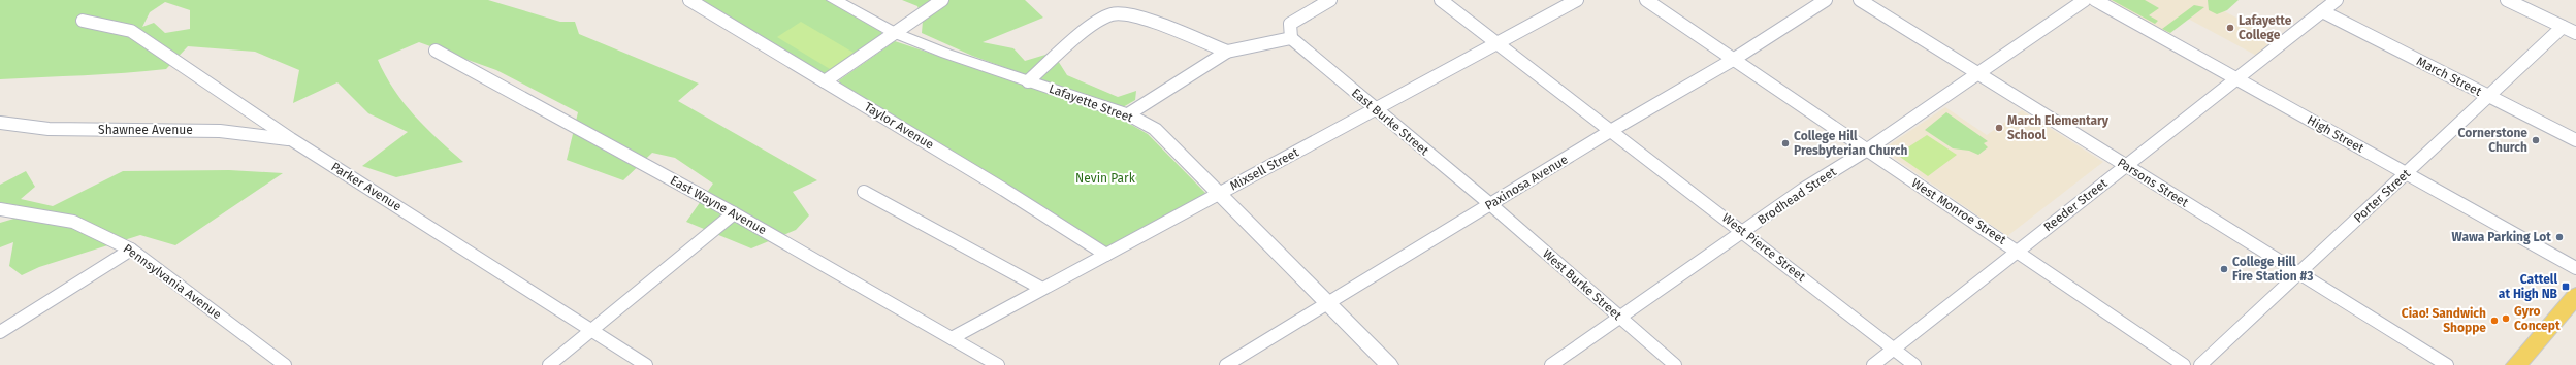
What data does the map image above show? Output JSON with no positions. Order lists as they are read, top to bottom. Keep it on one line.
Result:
{"streets":{"street":["March Street","Lafayette Street","East Burke Street","Taylor Avenue","Shawnee Avenue","High Street","Mixsell Street","Paxinosa Avenue","Parsons Street","Parker Avenue","Brodhead Street","Porter Street","East Wayne Avenue","Reeder Street","West Monroe Street","West Pierce Street","Pennsylvania Avenue","West Burke Street"]},"crossings":[["March Street","Porter Street"],["March Street","Reeder Street"],["Lafayette Street","Mixsell Street"],["Lafayette Street","Paxinosa Avenue"],["East Burke Street","Mixsell Street"],["East Burke Street","Paxinosa Avenue"],["East Burke Street","West Burke Street"],["Taylor Avenue","Mixsell Street"],["Shawnee Avenue","Parker Avenue"],["High Street","Porter Street"],["High Street","Reeder Street"],["Mixsell Street","East Wayne Avenue"],["Mixsell Street","West Pierce Street"],["Paxinosa Avenue","West Monroe Street"],["Paxinosa Avenue","West Pierce Street"],["Paxinosa Avenue","West Burke Street"],["Parsons Street","Brodhead Street"],["Parsons Street","Porter Street"],["Parsons Street","Reeder Street"],["Brodhead Street","West Monroe Street"],["Brodhead Street","West Pierce Street"],["Brodhead Street","West Burke Street"],["Reeder Street","West Monroe Street"],["Reeder Street","West Pierce Street"]],"parks":["Nevin Park"],"places":{"other":["Lafayette College","March Elementary School","Cornerstone Church","College Hill Presbyterian Church","Wawa Parking Lot","College Hill Fire Station #3","Gyro Concept","Ciao! Sandwich Shoppe"],"transit":["Cattell at High NB"]}}
